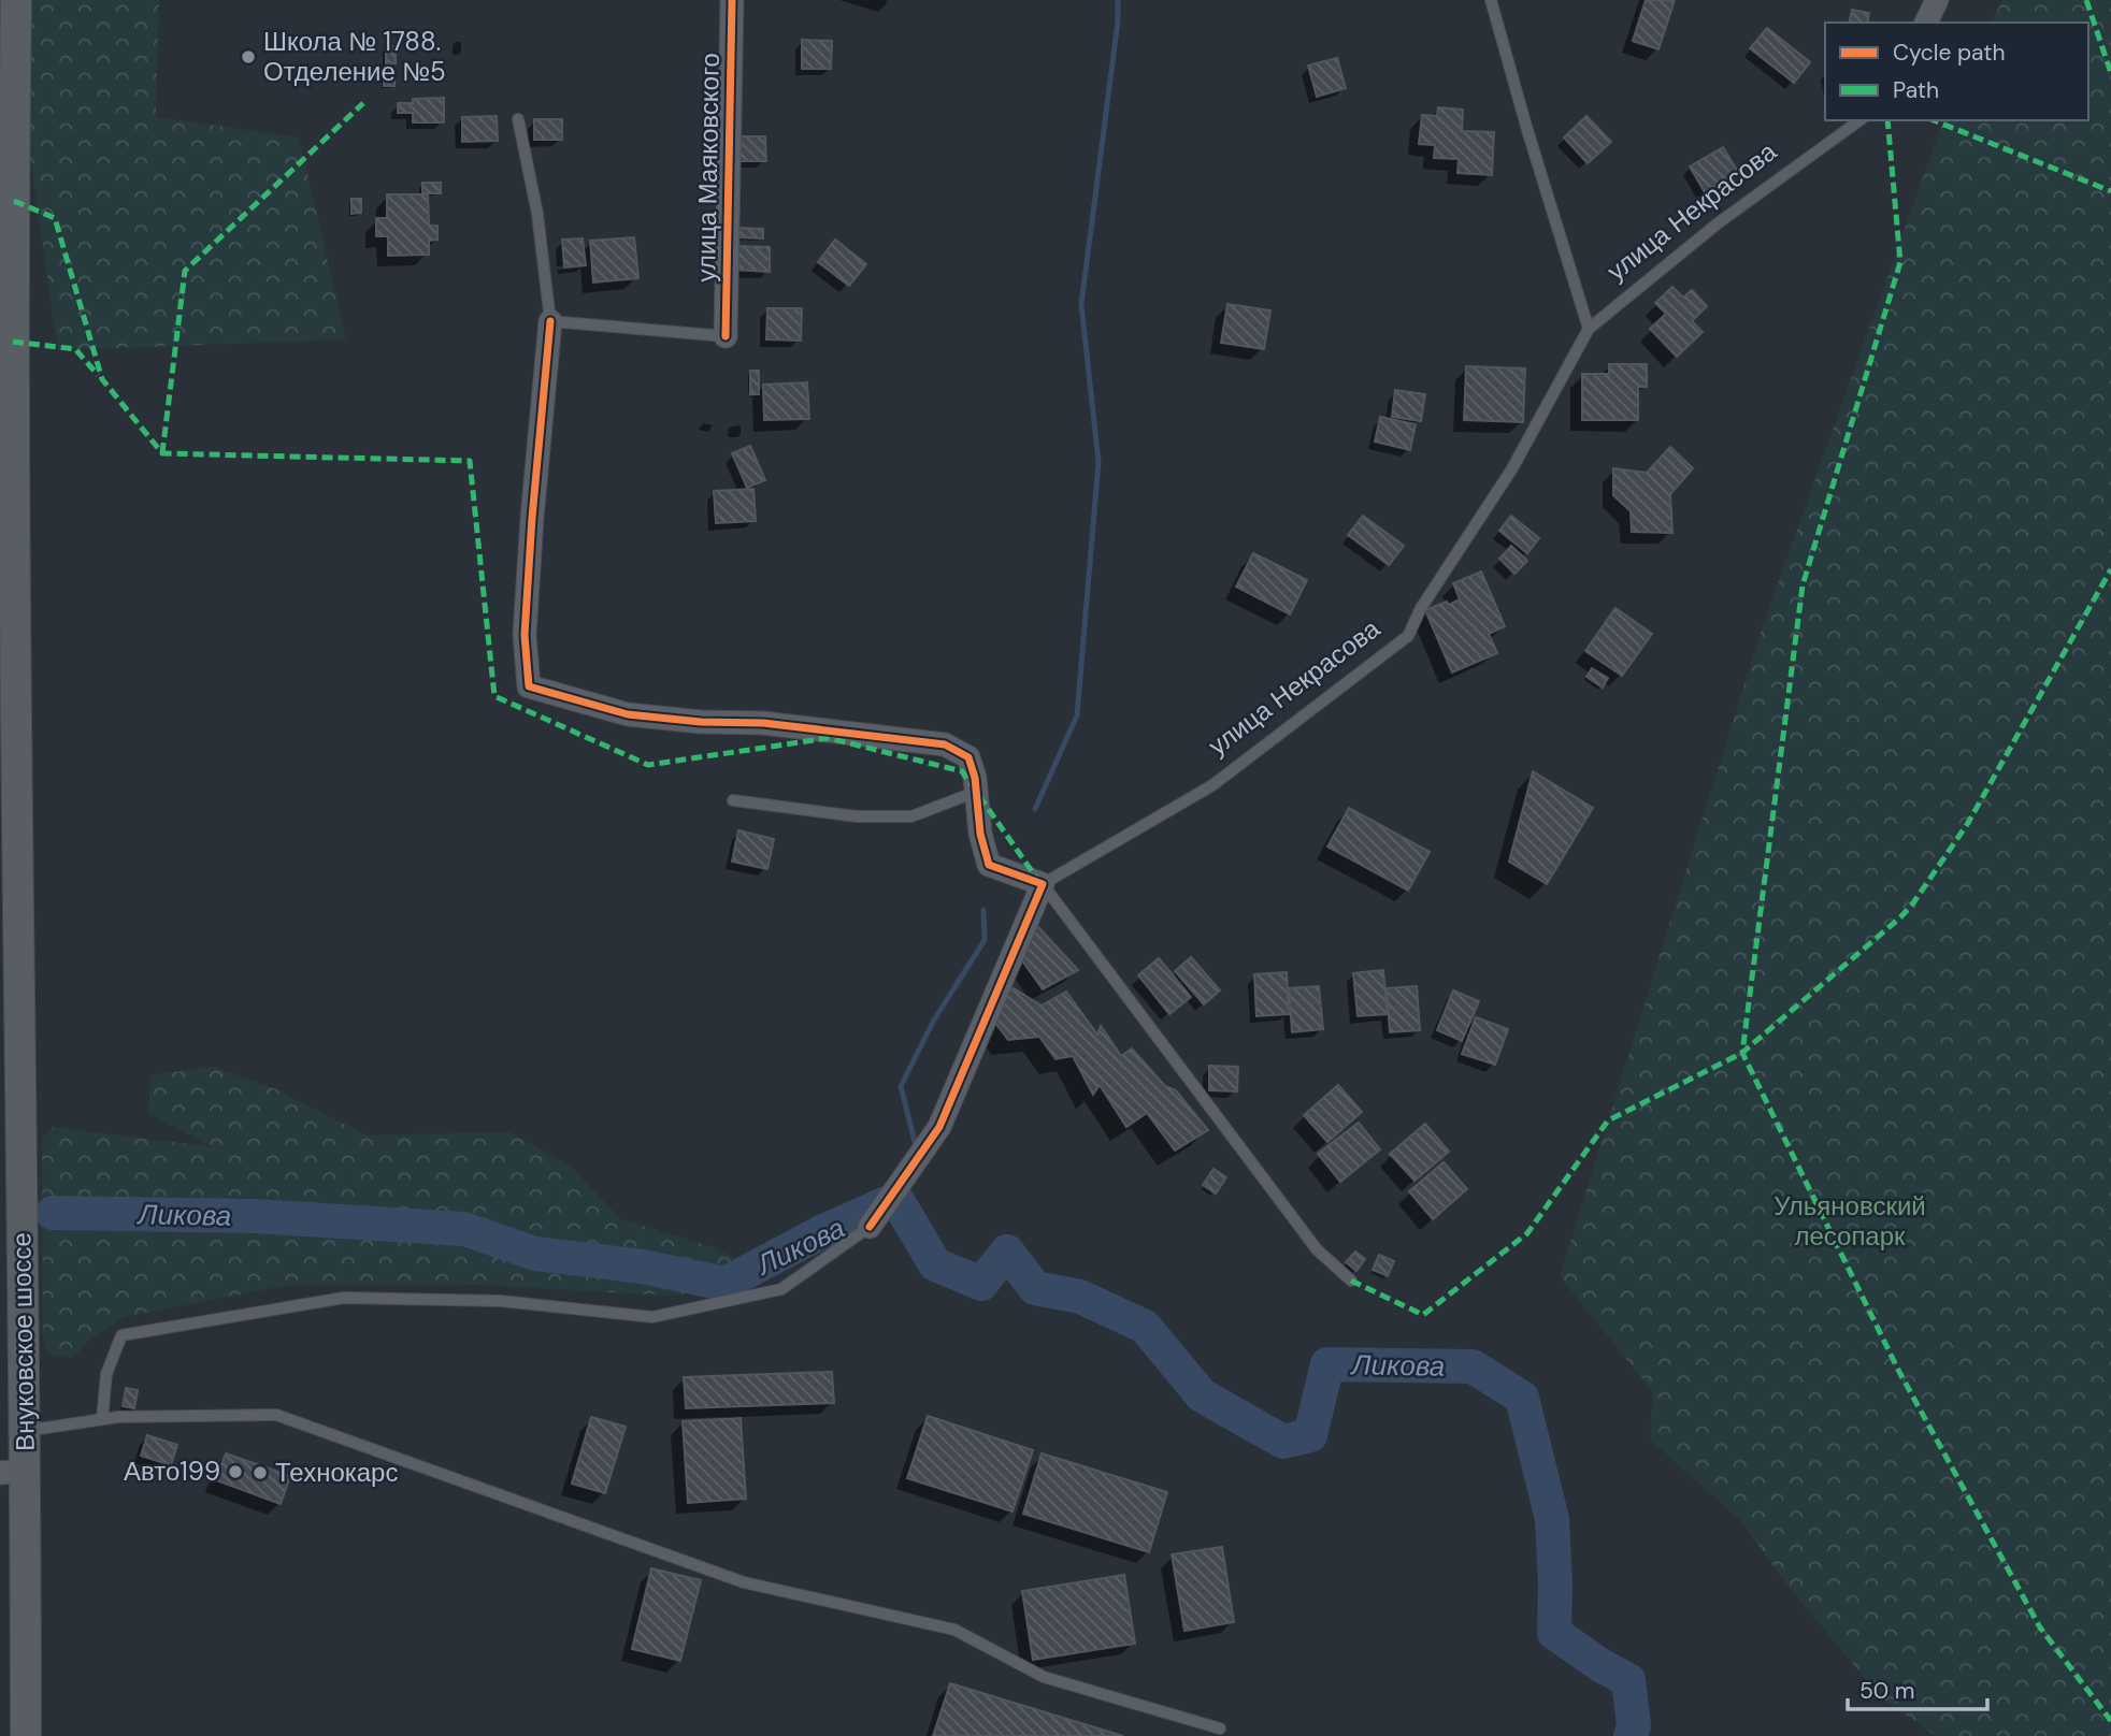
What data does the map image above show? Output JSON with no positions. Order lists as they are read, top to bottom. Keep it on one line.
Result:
{"streets":{"main road":["Внуковское шоссе"],"street":["улица Маяковского"],"lane":["улица Некрасова"]},"water":["Ликова"],"parks":["Ульяновский лесопарк"],"places":["Школа № 1788. Отделение №5","Авто199","Технокарс"],"legend":["Cycle path","Path"],"scale_bar":"50 m"}
